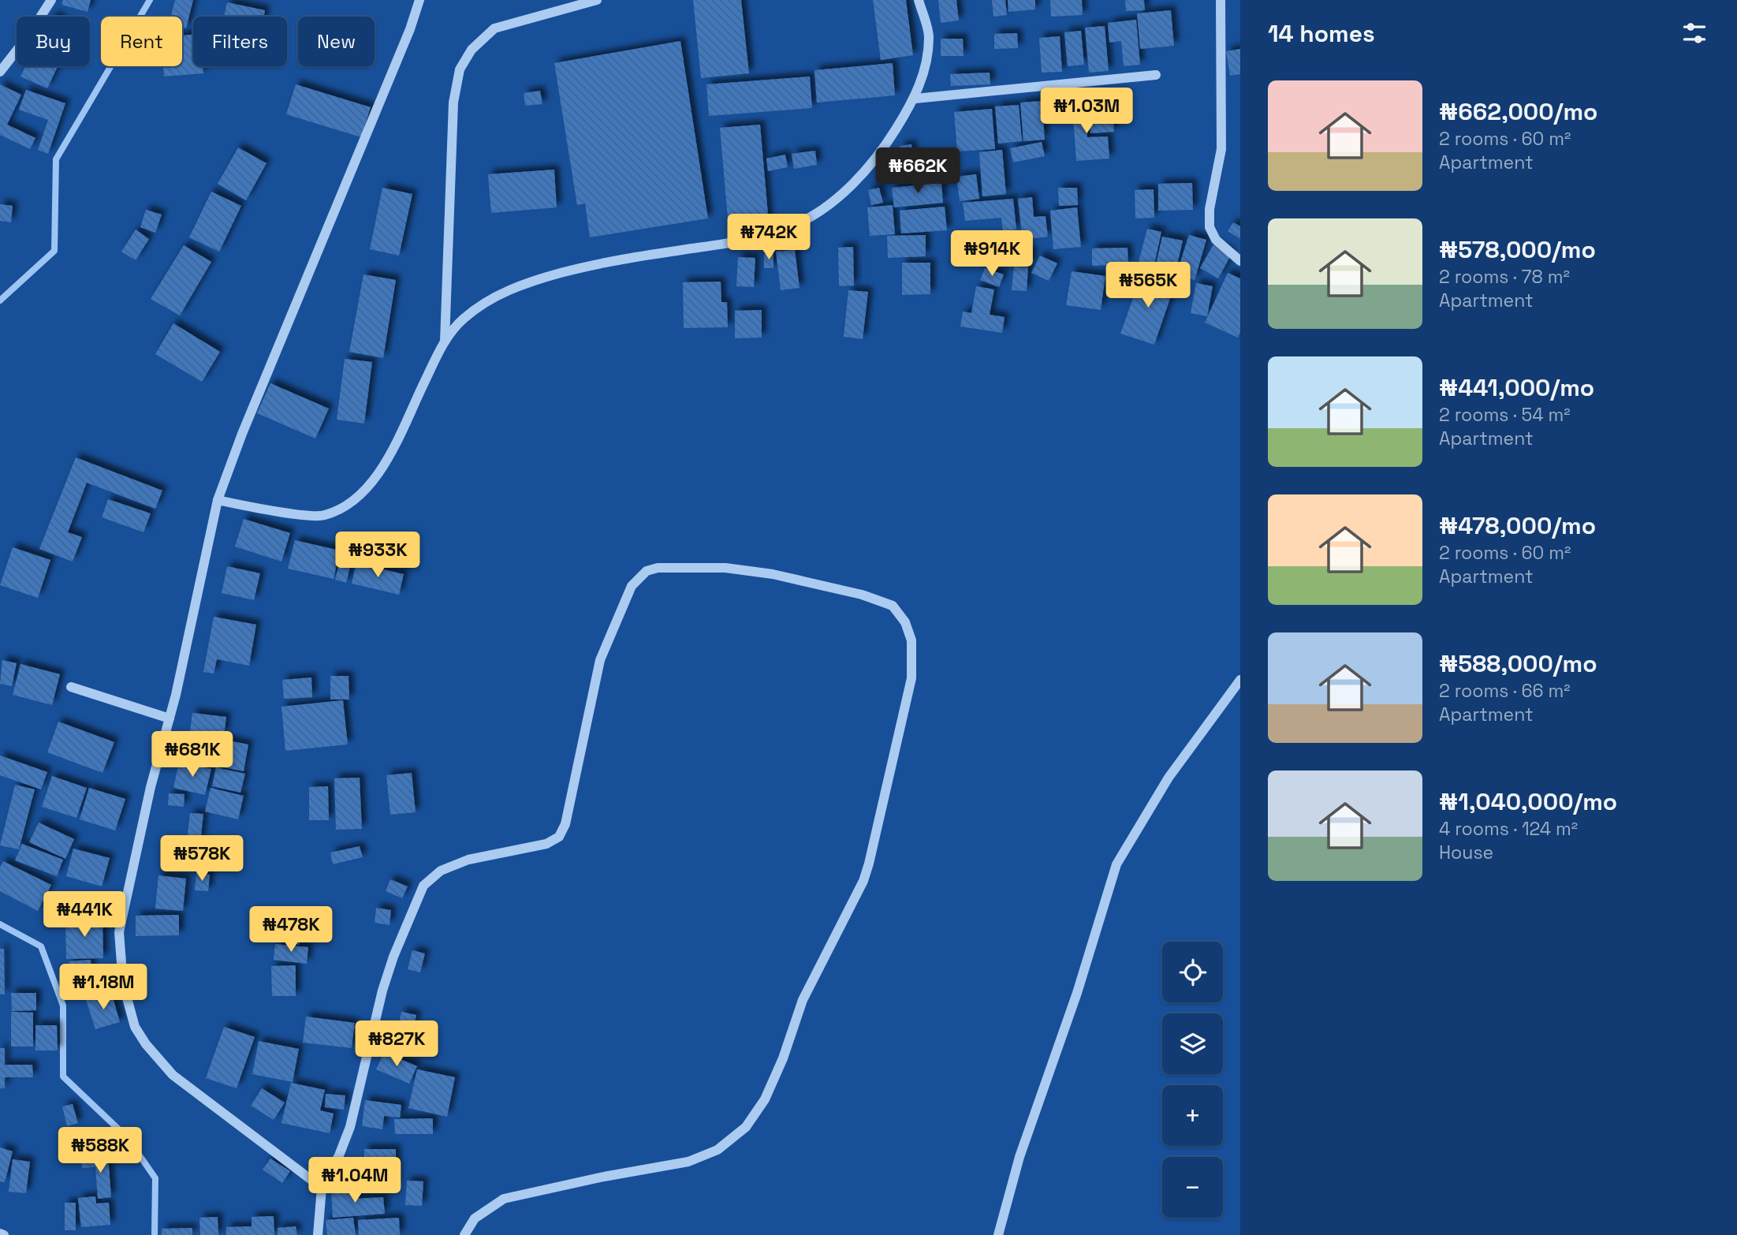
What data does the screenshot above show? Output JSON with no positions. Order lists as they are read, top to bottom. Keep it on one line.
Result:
{"page":{"heading":"14 homes","chip":["Buy","Rent","Filters","New"],"list":[{"name":"₦662,000/mo","note":"2 rooms · 60 m² · Apartment"},{"name":"₦578,000/mo","note":"2 rooms · 78 m² · Apartment"},{"name":"₦441,000/mo","note":"2 rooms · 54 m² · Apartment"},{"name":"₦478,000/mo","note":"2 rooms · 60 m² · Apartment"},{"name":"₦588,000/mo","note":"2 rooms · 66 m² · Apartment"},{"name":"₦1,040,000/mo","note":"4 rooms · 124 m² · House"}],"price":["₦1.03M","₦662K","₦742K","₦914K","₦565K","₦933K","₦681K","₦578K","₦441K","₦478K","₦1.18M","₦827K","₦588K","₦1.04M"],"map_buttons":["+","−"]}}
